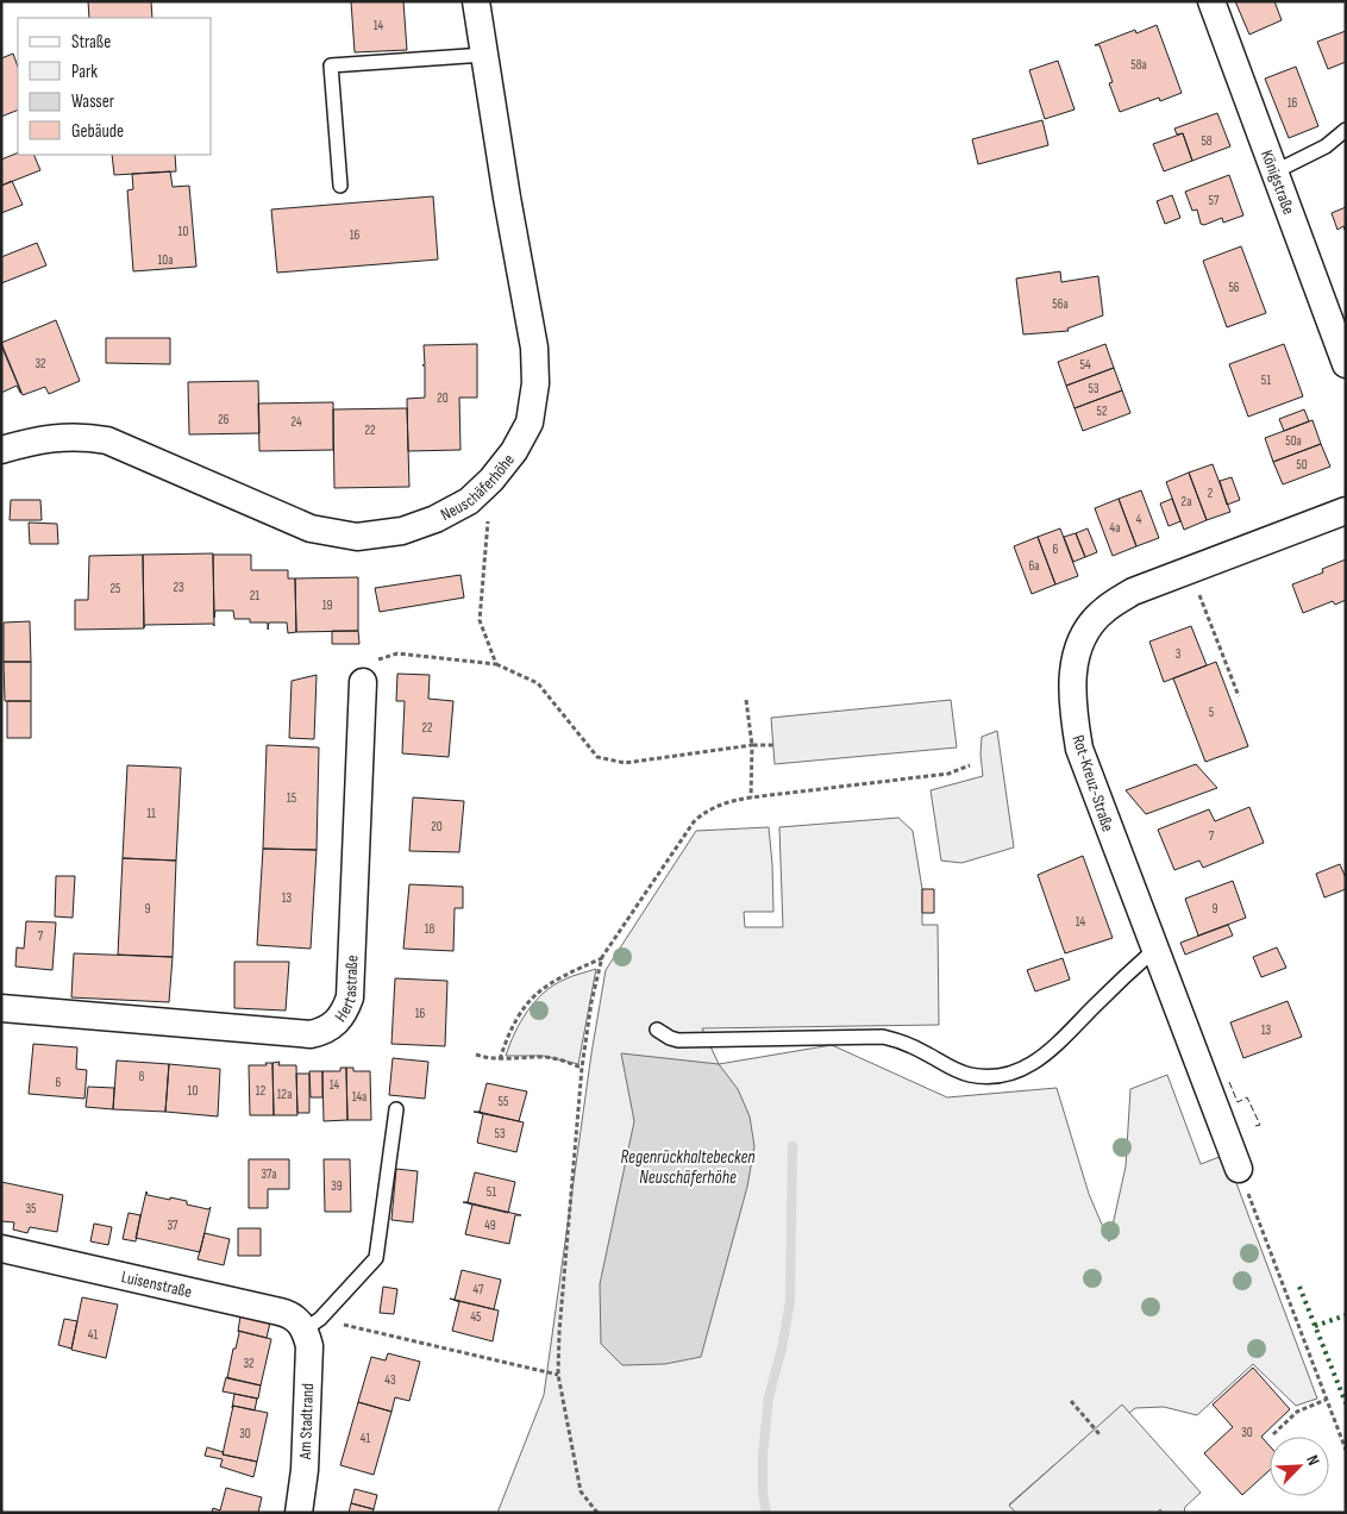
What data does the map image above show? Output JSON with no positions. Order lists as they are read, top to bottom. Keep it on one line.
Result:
{"streets":{"street":["Königstraße","Neuschäferhöhe","Rot-Kreuz-Straße","Hertastraße","Luisenstraße","Am Stadtrand"]},"crossings":[["Luisenstraße","Am Stadtrand"]],"water":["Regenrückhaltebecken Neuschäferhöhe"],"house_numbers":["14","58a","16","58","57","10","16","10a","56","56a","32","54","51","53","20","52","26","24","22","50a","50","2","2a","4","4a","6","6a","23","25","21","19","3","5","22","15","11","20","7","13","9","9","14","18","7","16","13","8","6","14","10","12","12a","14a","55","53","37a","39","51","35","37","49","47","45","41","32","43","30","30","41"],"legend":["Straße","Park","Wasser","Gebäude"],"north":"top right"}
